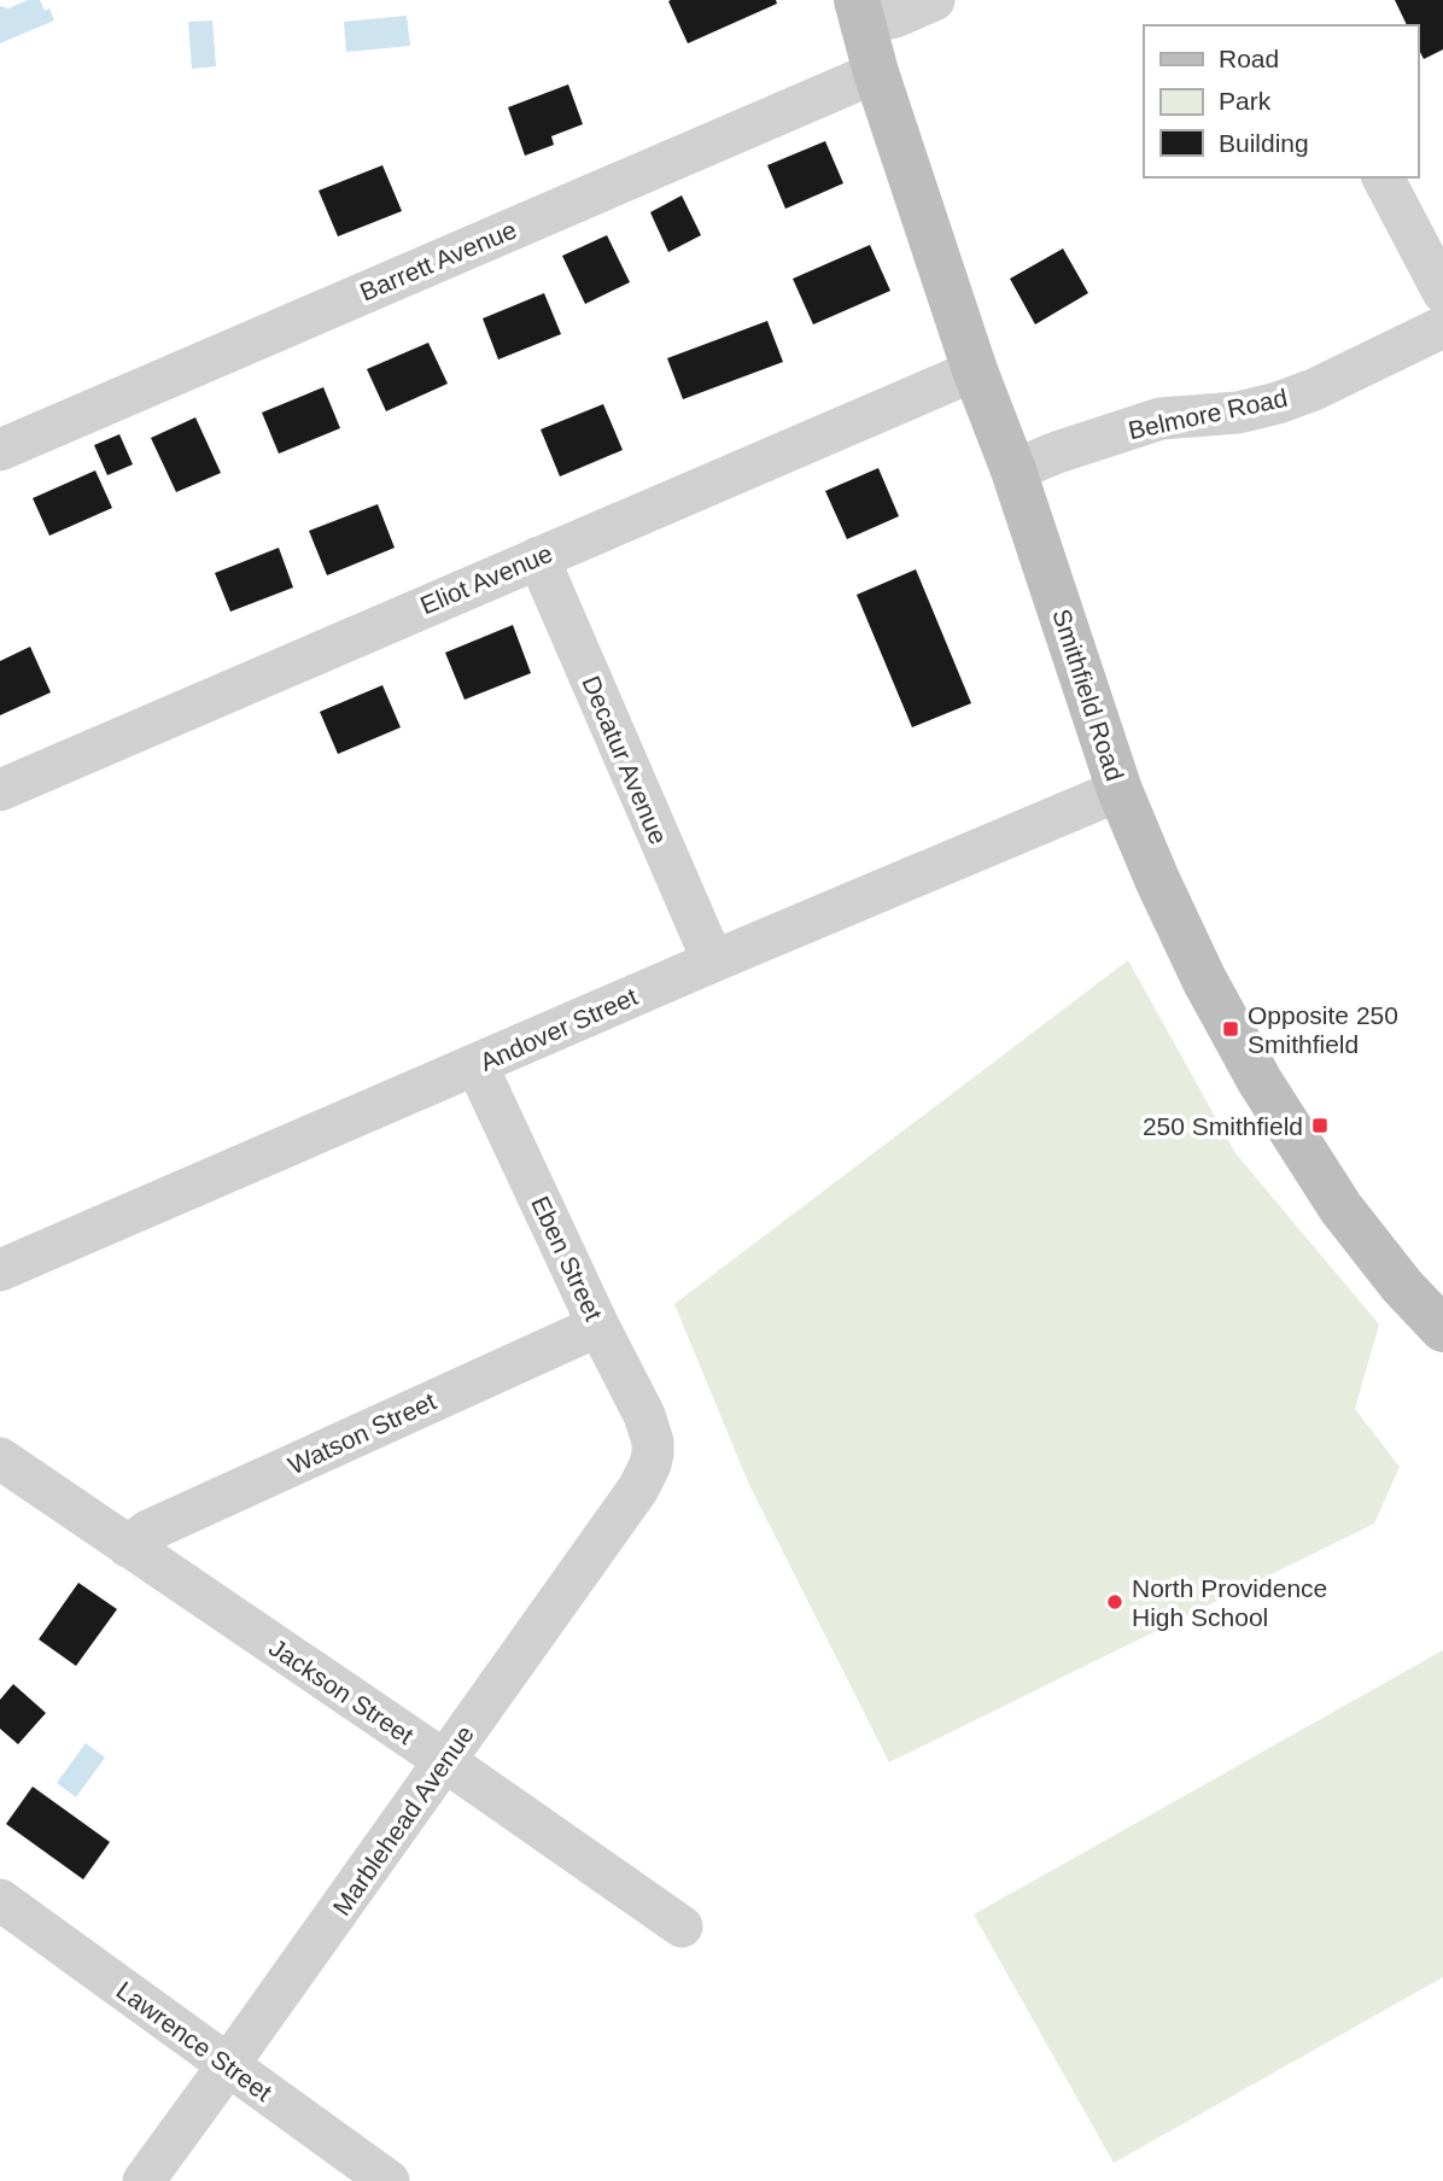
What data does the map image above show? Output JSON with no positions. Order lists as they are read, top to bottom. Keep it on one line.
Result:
{"streets":{"main road":["Smithfield Road"],"street":["Barrett Avenue","Belmore Road","Eliot Avenue","Decatur Avenue","Andover Street","Eben Street","Watson Street","Jackson Street","Marblehead Avenue","Lawrence Street"]},"crossings":[["Barrett Avenue","Smithfield Road"],["Belmore Road","Smithfield Road"],["Eliot Avenue","Smithfield Road"],["Eliot Avenue","Decatur Avenue"],["Smithfield Road","Andover Street"],["Decatur Avenue","Andover Street"],["Andover Street","Eben Street"],["Eben Street","Watson Street"],["Eben Street","Marblehead Avenue"],["Watson Street","Jackson Street"],["Jackson Street","Marblehead Avenue"],["Marblehead Avenue","Lawrence Street"]],"places":{"transit":["Opposite 250 Smithfield","250 Smithfield"],"other":["North Providence High School"]},"legend":["Road","Park","Building"]}
